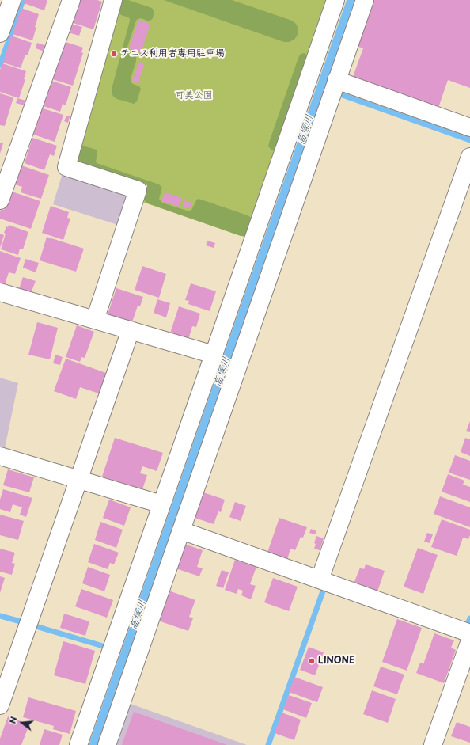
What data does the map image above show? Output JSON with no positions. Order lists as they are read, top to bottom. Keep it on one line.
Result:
{"water":["高塚川"],"parks":["可美公園"],"places":["テニス利用者専用駐車場","LINONE"],"north":"left"}
